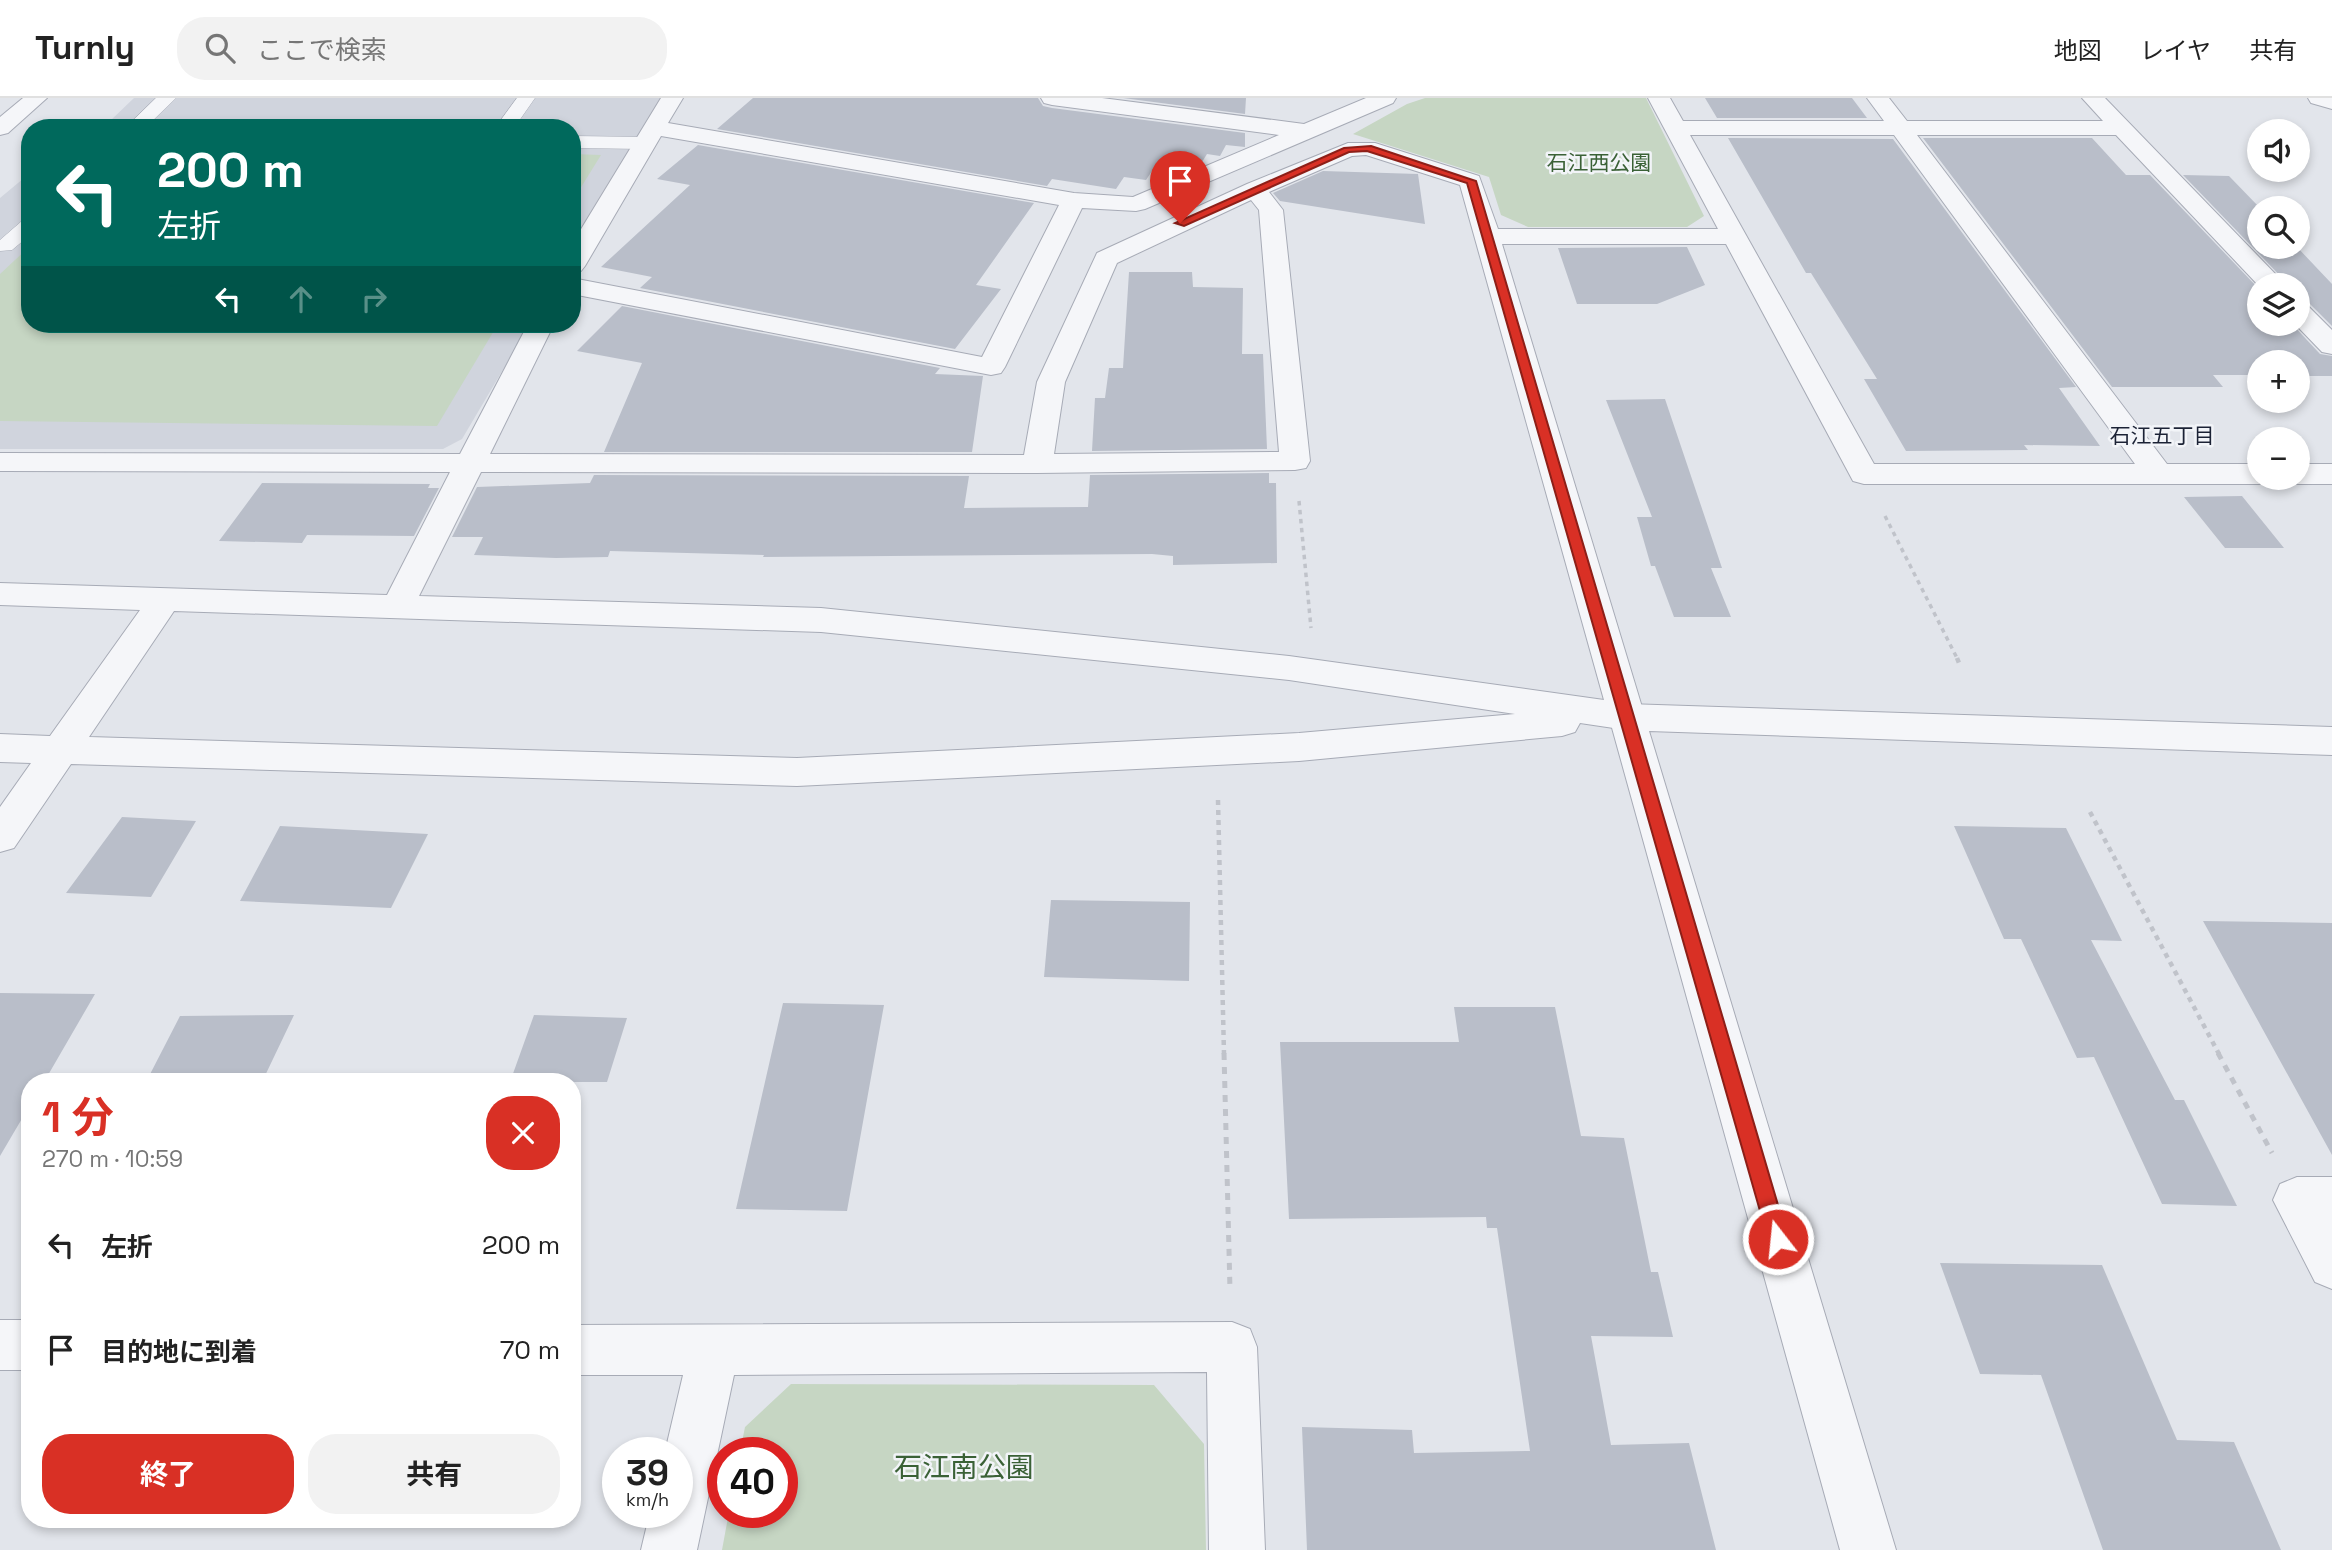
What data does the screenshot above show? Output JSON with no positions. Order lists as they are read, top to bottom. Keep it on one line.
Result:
{"districts":["石江五丁目"],"parks":["石江西公園","石江南公園"],"page":{"header":"Turnly","search":"ここで検索","nav":["地図","レイヤ","共有"],"map_buttons":["+","−"],"turn":["200 m","左折"],"heading":["1 分","270 m · 10:59"],"list":[{"name":"左折","value":"200 m"},{"name":"目的地に到着","value":"70 m"}],"buttons":["終了","共有"],"speed":"39 km/h","limit":"40"}}
